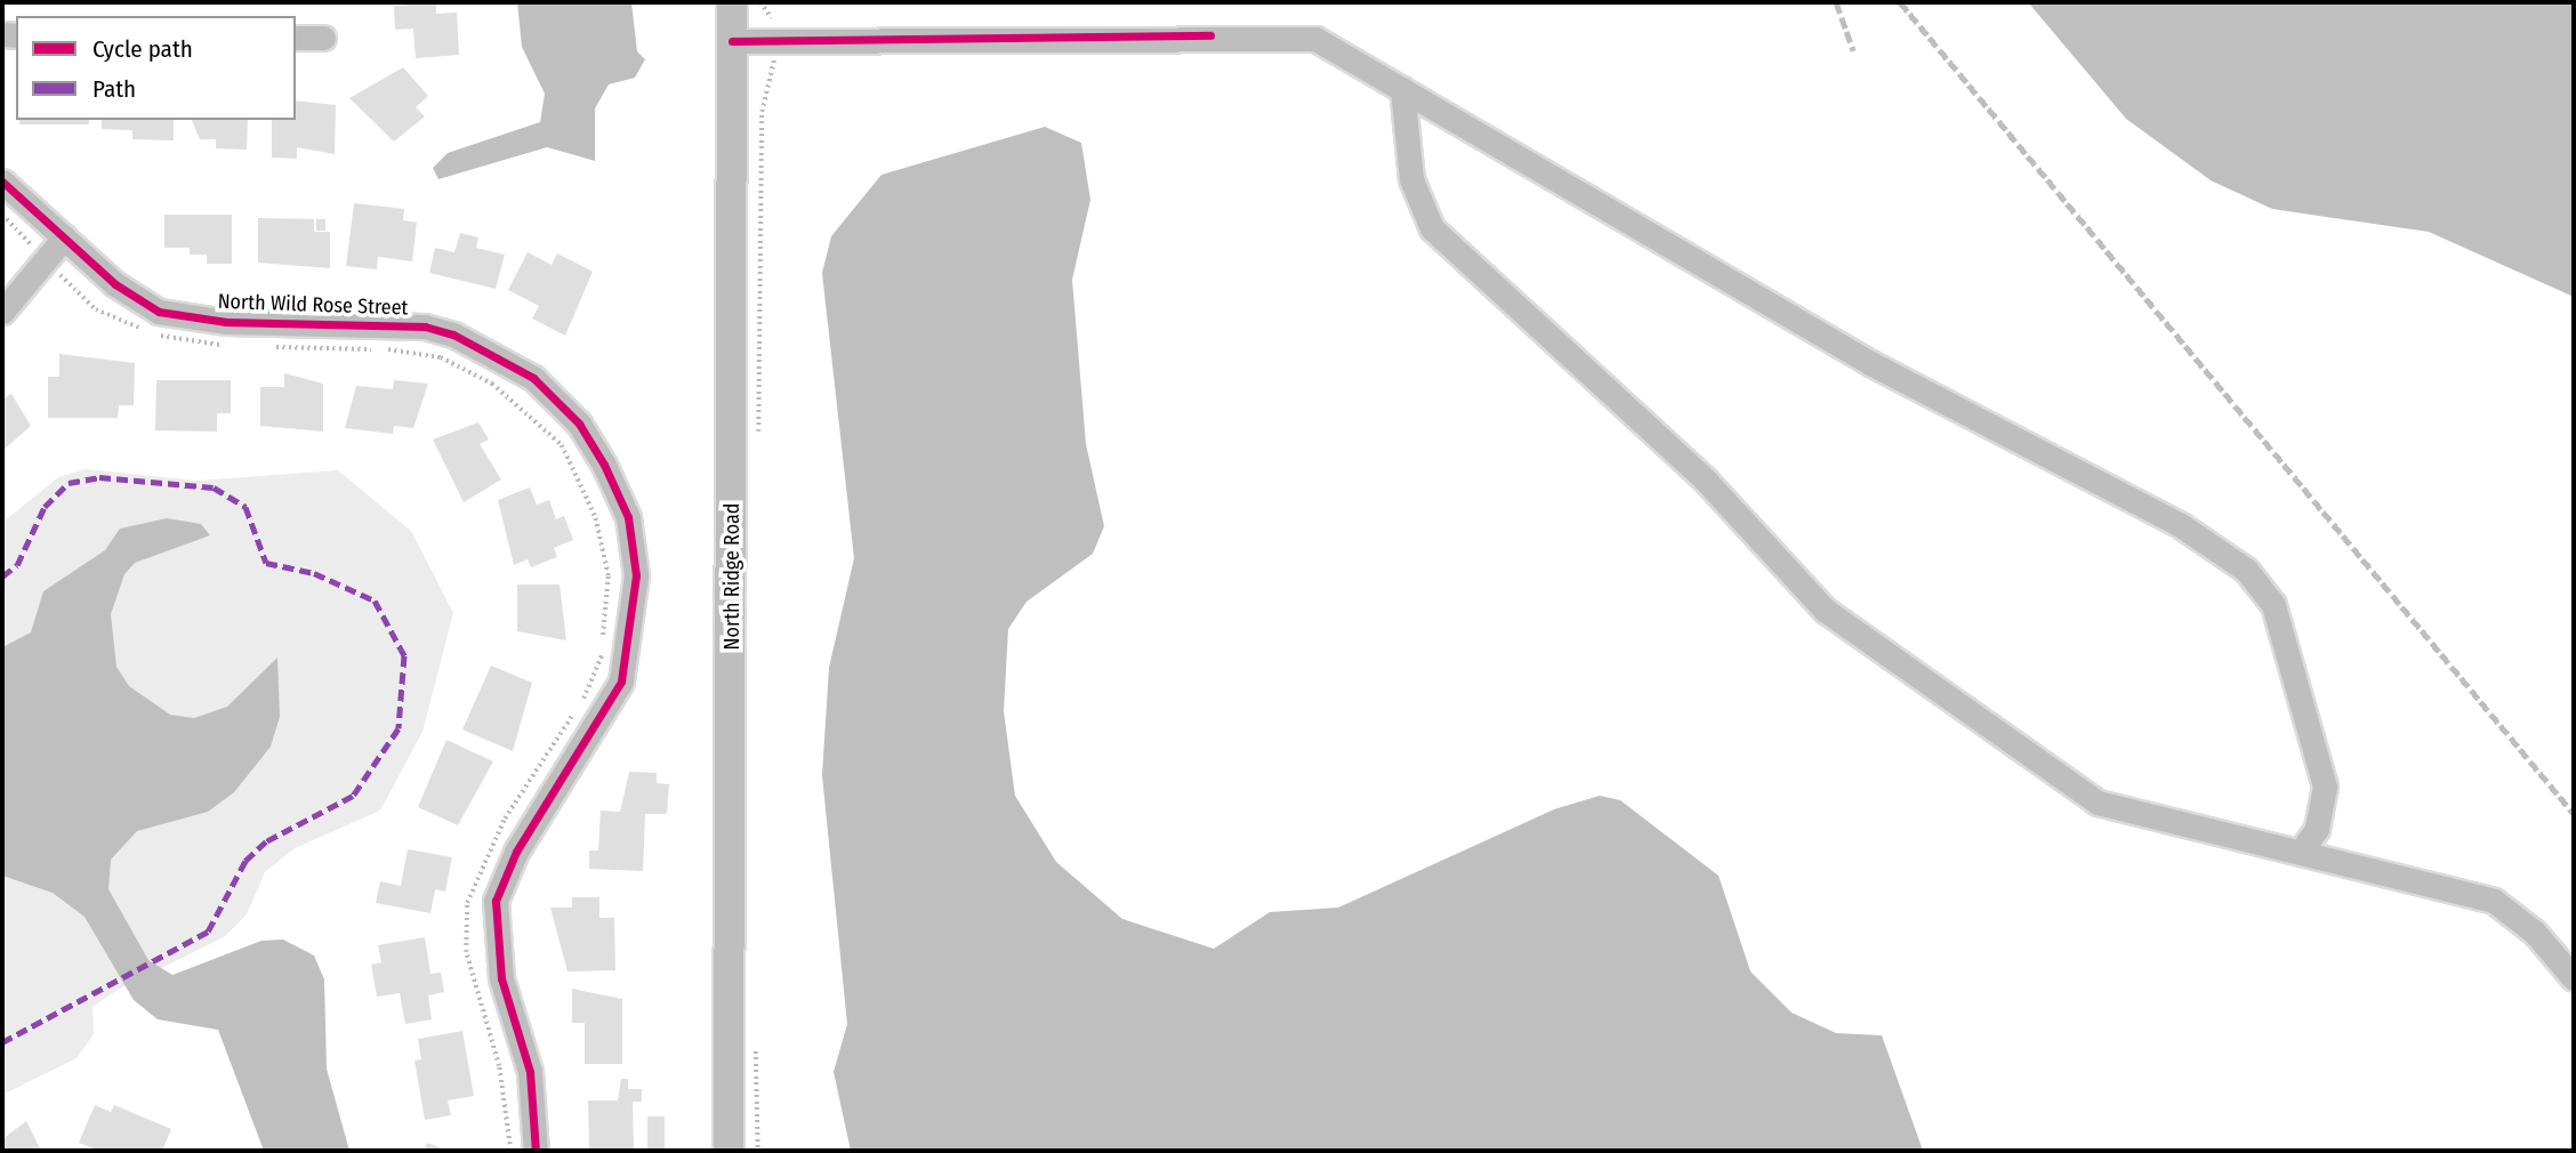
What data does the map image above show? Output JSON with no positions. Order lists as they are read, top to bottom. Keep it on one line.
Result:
{"streets":{"main road":["North Ridge Road"],"street":["North Wild Rose Street"]},"legend":["Cycle path","Path"]}
